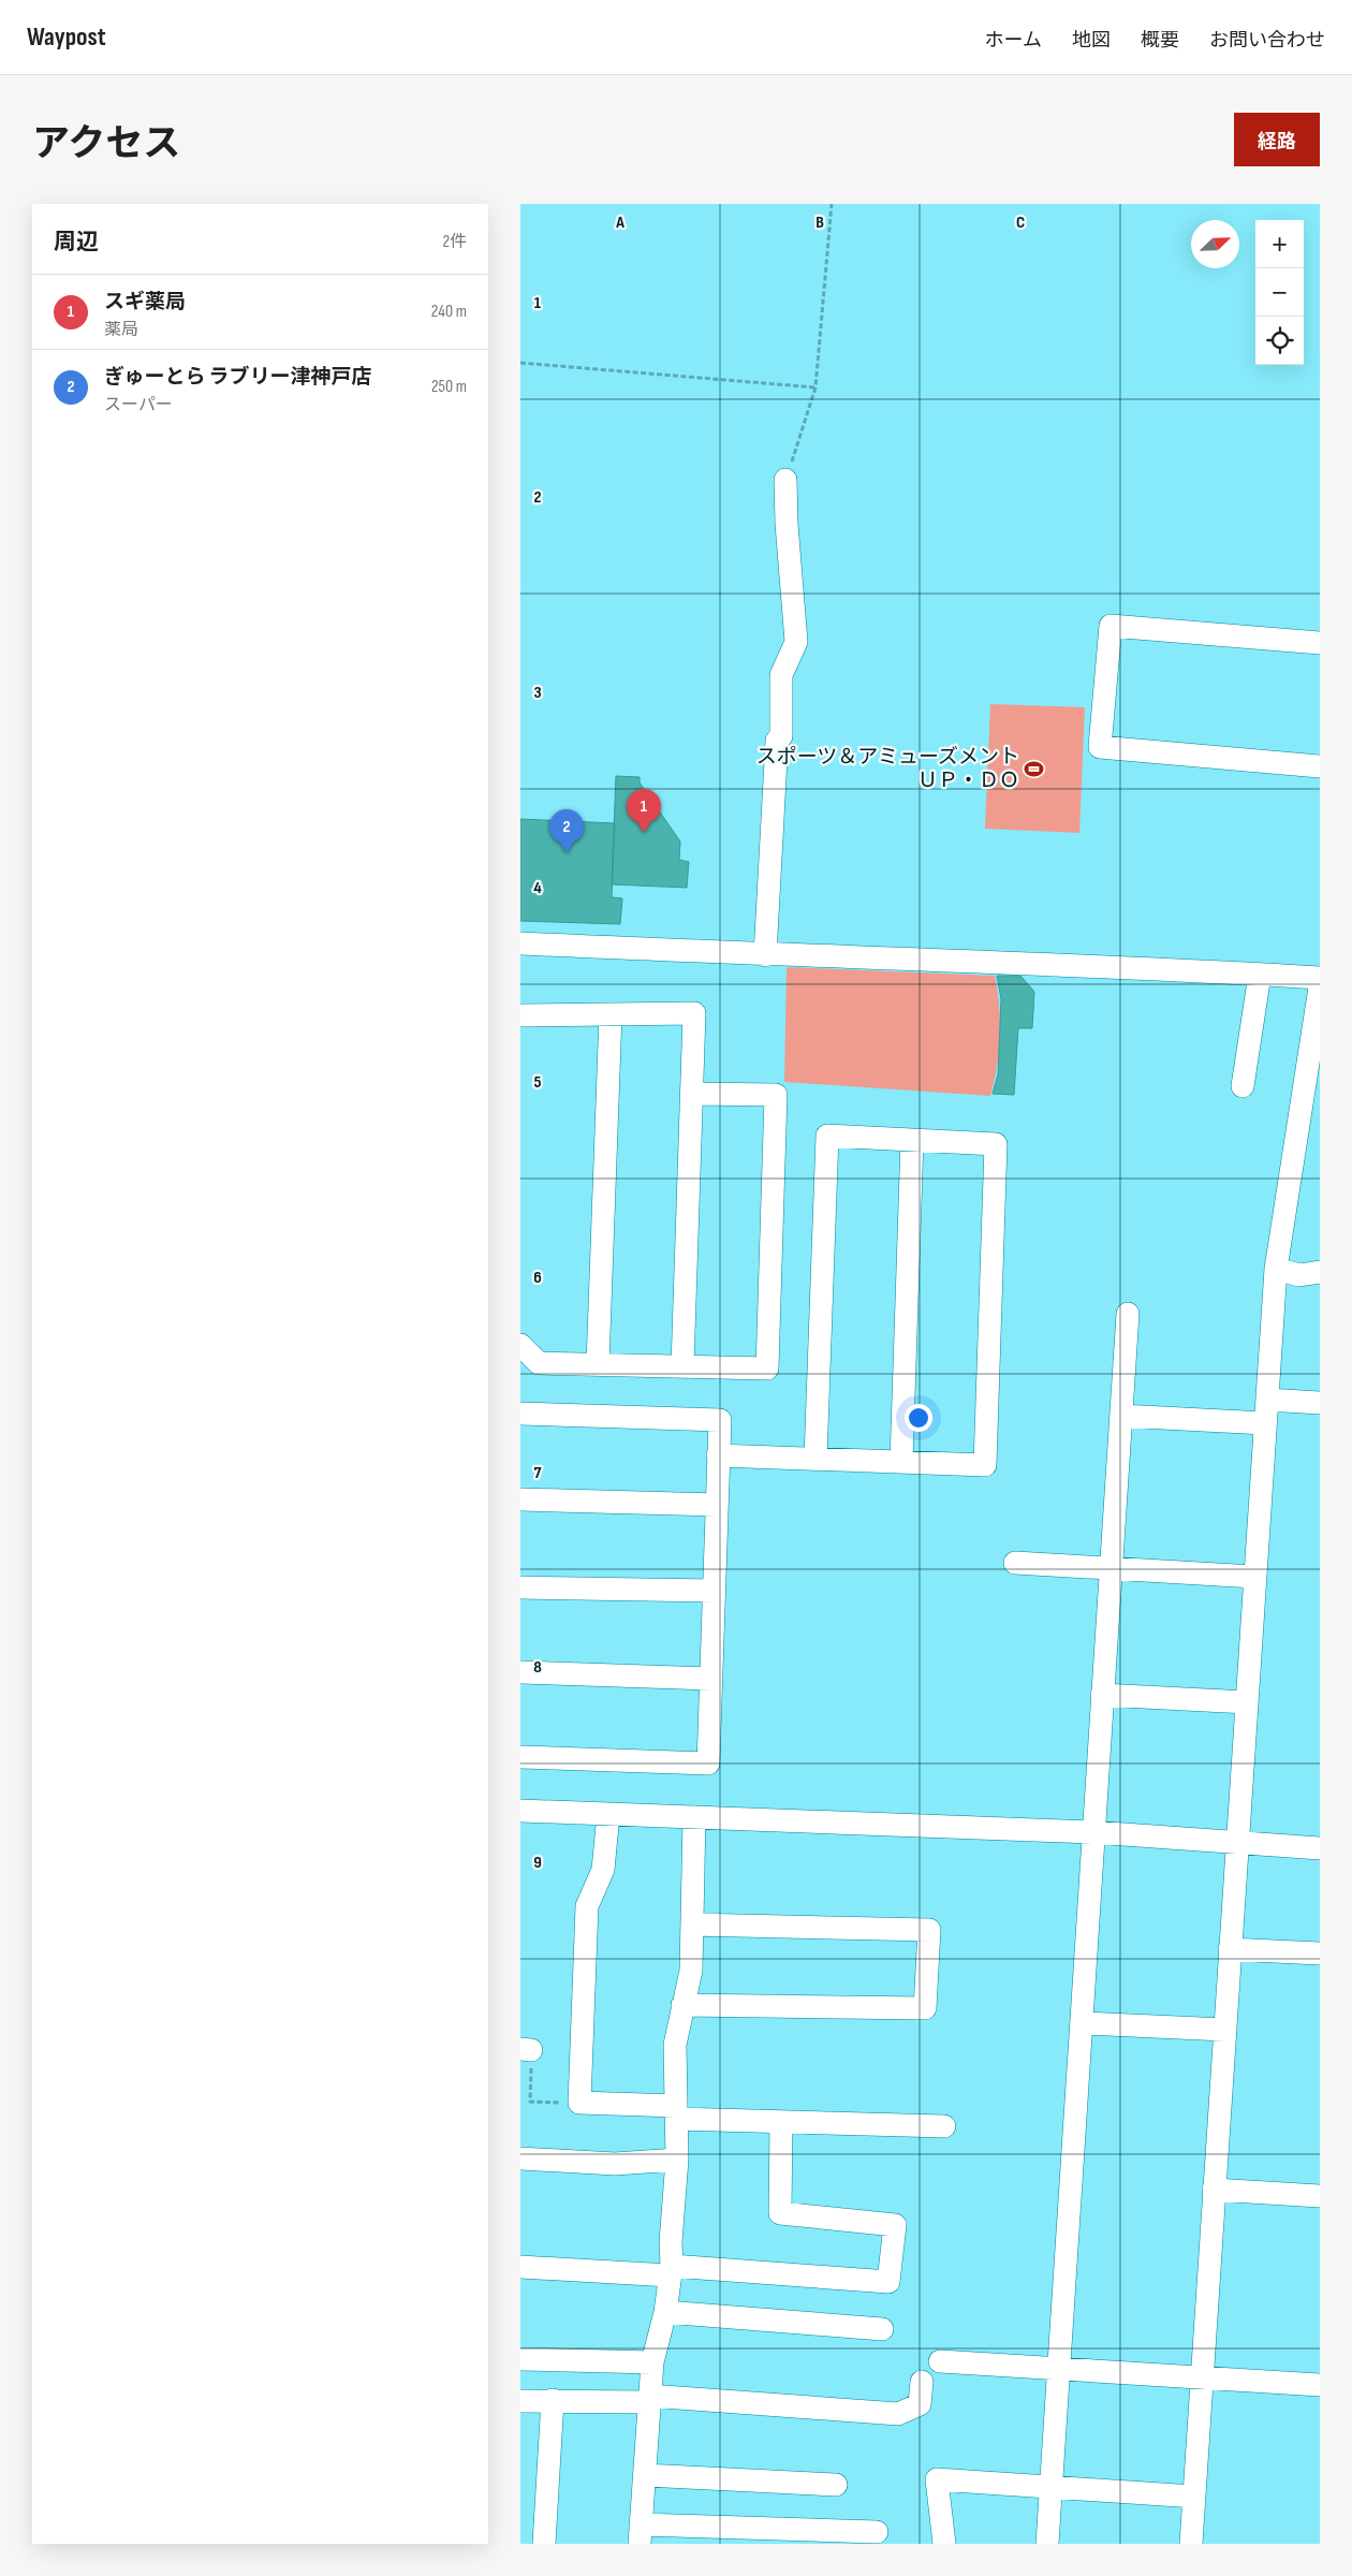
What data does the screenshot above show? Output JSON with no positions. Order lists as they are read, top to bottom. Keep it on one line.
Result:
{"places":{"sports":["スポーツ＆アミューズメント ＵＰ・ＤＯ"]},"north":"top right","page":{"header":"Waypost","nav":["ホーム","地図","概要","お問い合わせ"],"title":"アクセス","buttons":"経路","heading":["周辺","2件"],"map_buttons":["+","−"],"list":[{"mark":"1","name":"スギ薬局","note":"薬局","value":"240 m"},{"mark":"2","name":"ぎゅーとら ラブリー津神戸店","note":"スーパー","value":"250 m"}],"pins":["1","2"]},"grid":{"columns":["A","B","C"],"rows":["1","2","3","4","5","6","7","8","9"]}}
